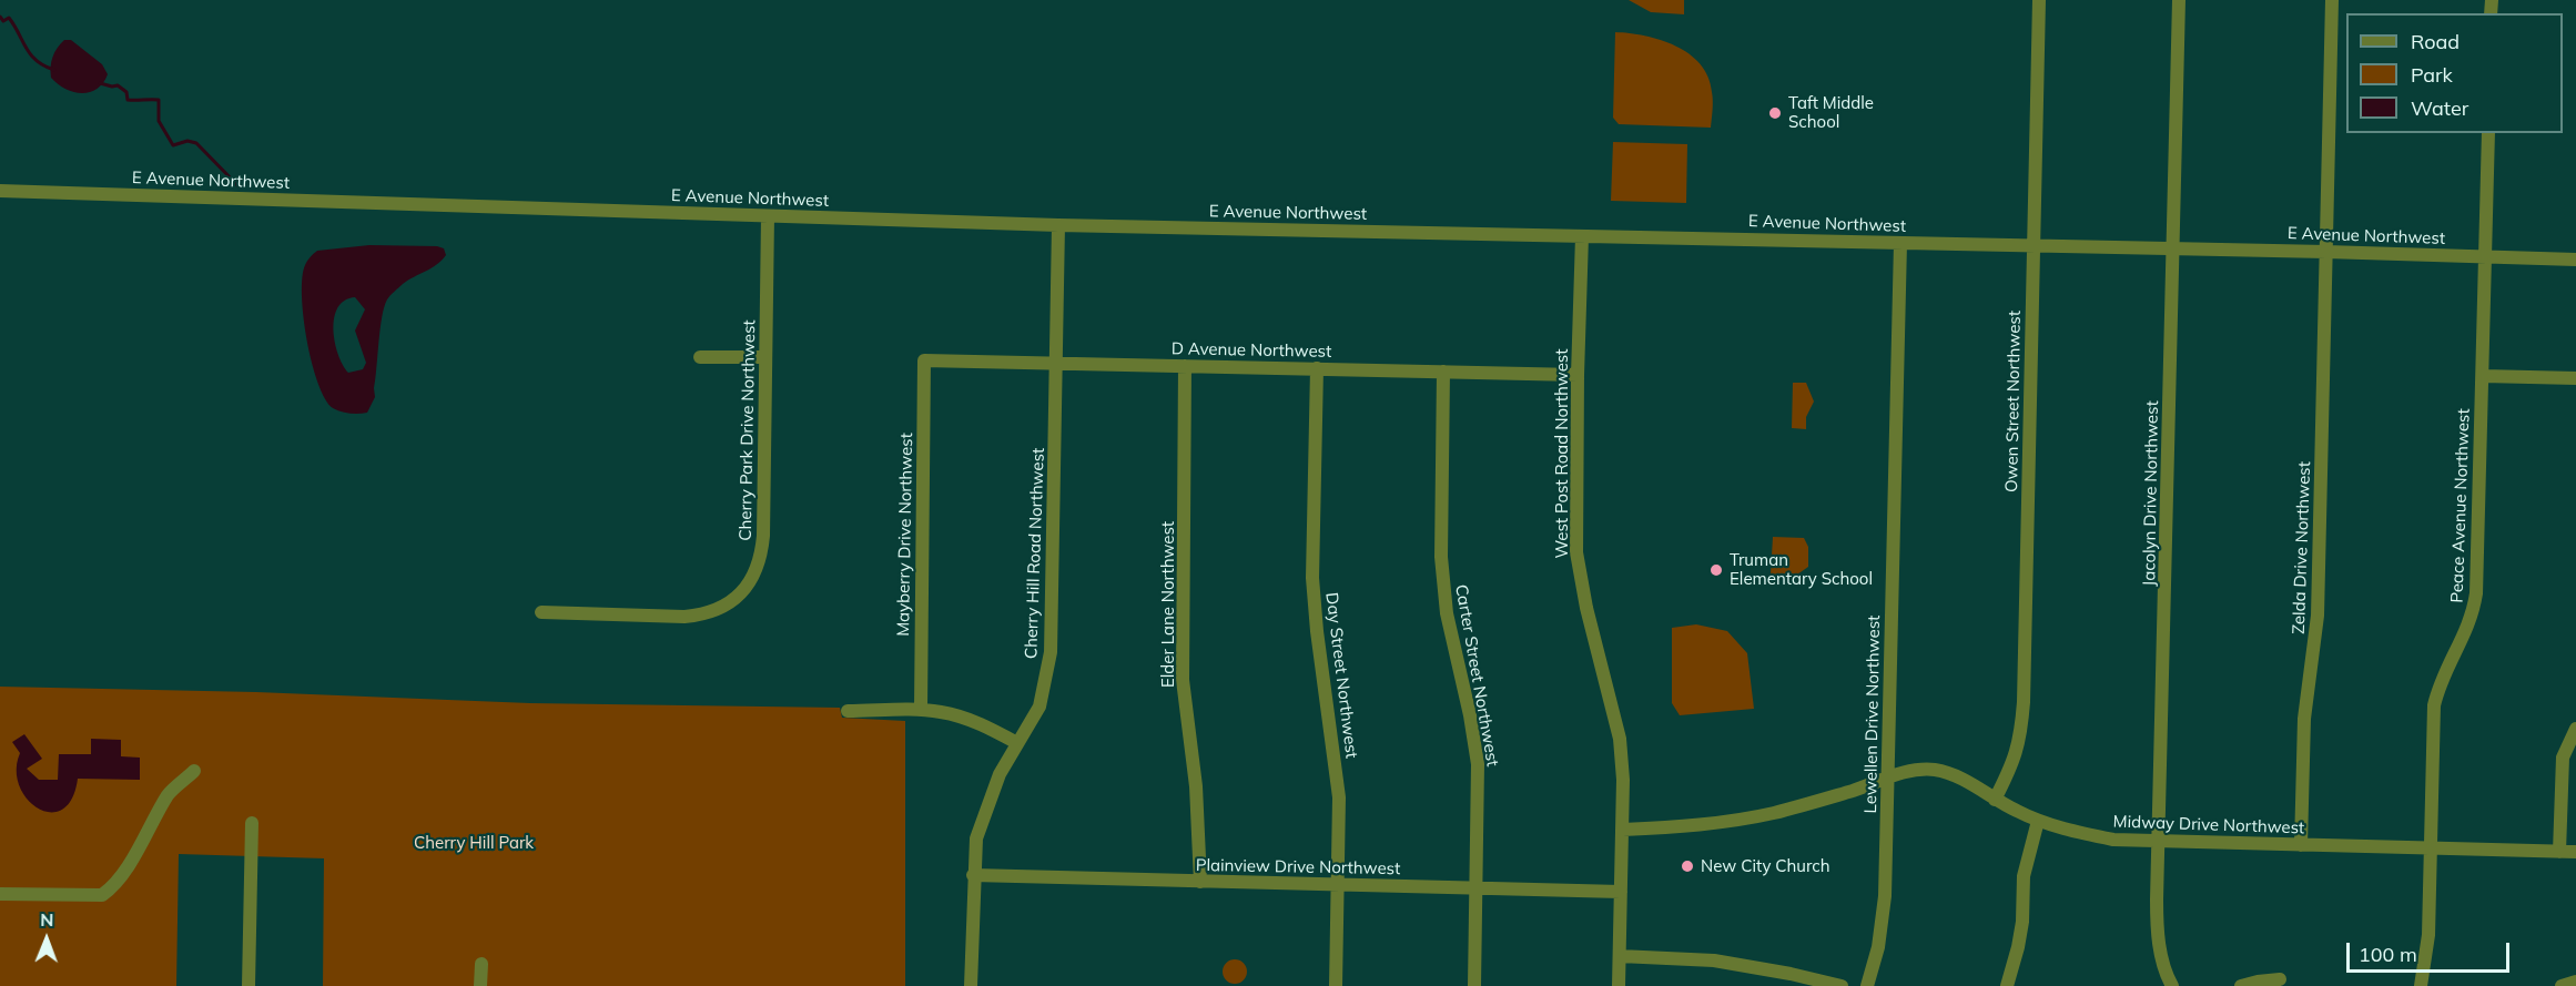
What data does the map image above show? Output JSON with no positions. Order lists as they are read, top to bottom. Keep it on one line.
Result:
{"streets":{"street":["E Avenue Northwest","D Avenue Northwest","Owen Street Northwest","Cherry Park Drive Northwest","West Post Road Northwest","Jacolyn Drive Northwest","Peace Avenue Northwest","Mayberry Drive Northwest","Zelda Drive Northwest","Cherry Hill Road Northwest","Elder Lane Northwest","Day Street Northwest","Carter Street Northwest","Lewellen Drive Northwest","Midway Drive Northwest","Plainview Drive Northwest"]},"crossings":[["E Avenue Northwest","Owen Street Northwest"],["E Avenue Northwest","Cherry Park Drive Northwest"],["E Avenue Northwest","West Post Road Northwest"],["E Avenue Northwest","Jacolyn Drive Northwest"],["E Avenue Northwest","Peace Avenue Northwest"],["E Avenue Northwest","Zelda Drive Northwest"],["E Avenue Northwest","Cherry Hill Road Northwest"],["E Avenue Northwest","Lewellen Drive Northwest"],["D Avenue Northwest","West Post Road Northwest"],["D Avenue Northwest","Mayberry Drive Northwest"],["D Avenue Northwest","Cherry Hill Road Northwest"],["D Avenue Northwest","Elder Lane Northwest"],["D Avenue Northwest","Day Street Northwest"],["D Avenue Northwest","Carter Street Northwest"],["Owen Street Northwest","Midway Drive Northwest"],["West Post Road Northwest","Midway Drive Northwest"],["West Post Road Northwest","Plainview Drive Northwest"],["Jacolyn Drive Northwest","Midway Drive Northwest"],["Peace Avenue Northwest","Midway Drive Northwest"],["Zelda Drive Northwest","Midway Drive Northwest"],["Cherry Hill Road Northwest","Plainview Drive Northwest"],["Elder Lane Northwest","Plainview Drive Northwest"],["Day Street Northwest","Plainview Drive Northwest"],["Carter Street Northwest","Plainview Drive Northwest"],["Lewellen Drive Northwest","Midway Drive Northwest"]],"parks":["Cherry Hill Park"],"places":["Taft Middle School","Truman Elementary School","New City Church"],"legend":["Road","Park","Water"],"scale_bar":"100 m","north":"top"}
